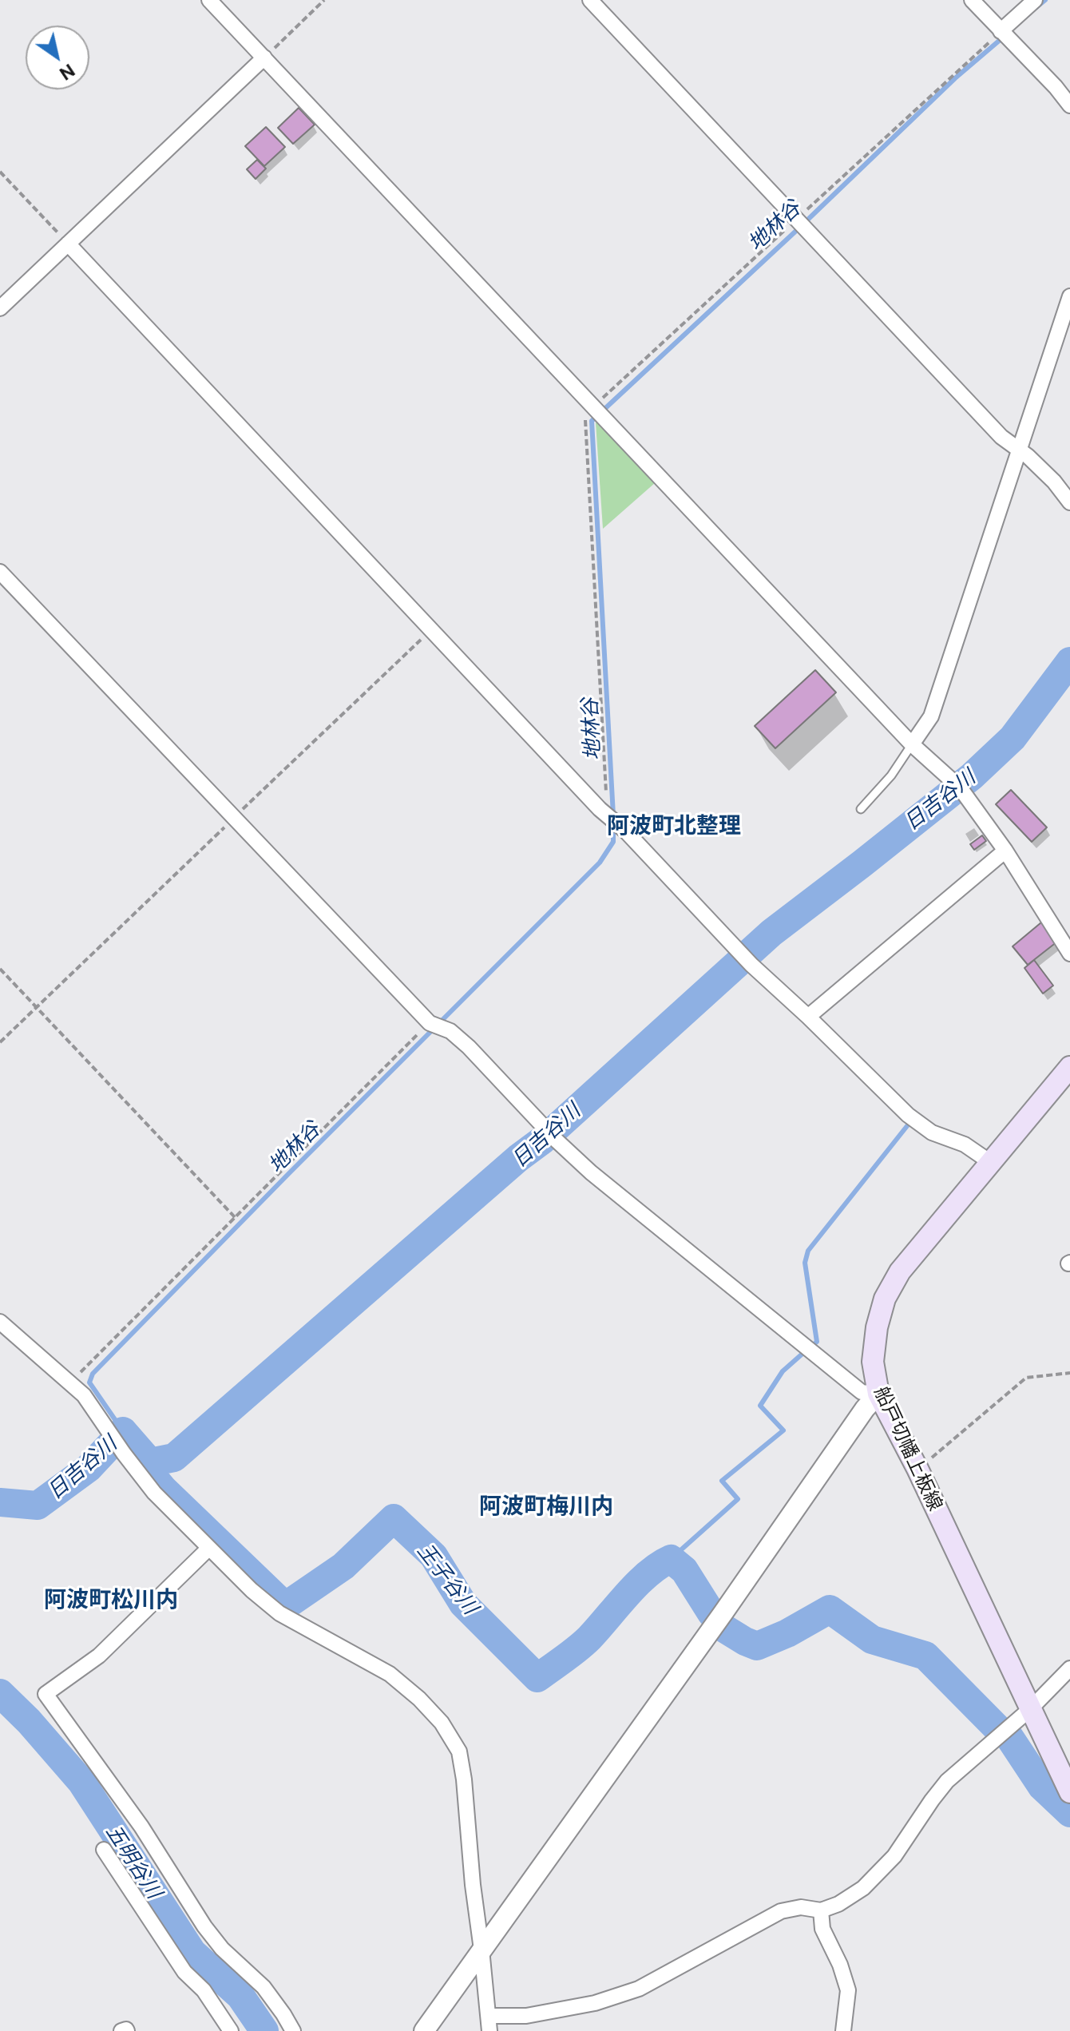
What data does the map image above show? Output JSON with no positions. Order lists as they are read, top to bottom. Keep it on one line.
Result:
{"streets":{"main road":["船戸切幡上板線"]},"districts":["阿波町北整理","阿波町梅川内","阿波町松川内"],"water":["地林谷","日吉谷川","王子谷川","五明谷川"],"north":"bottom right"}
